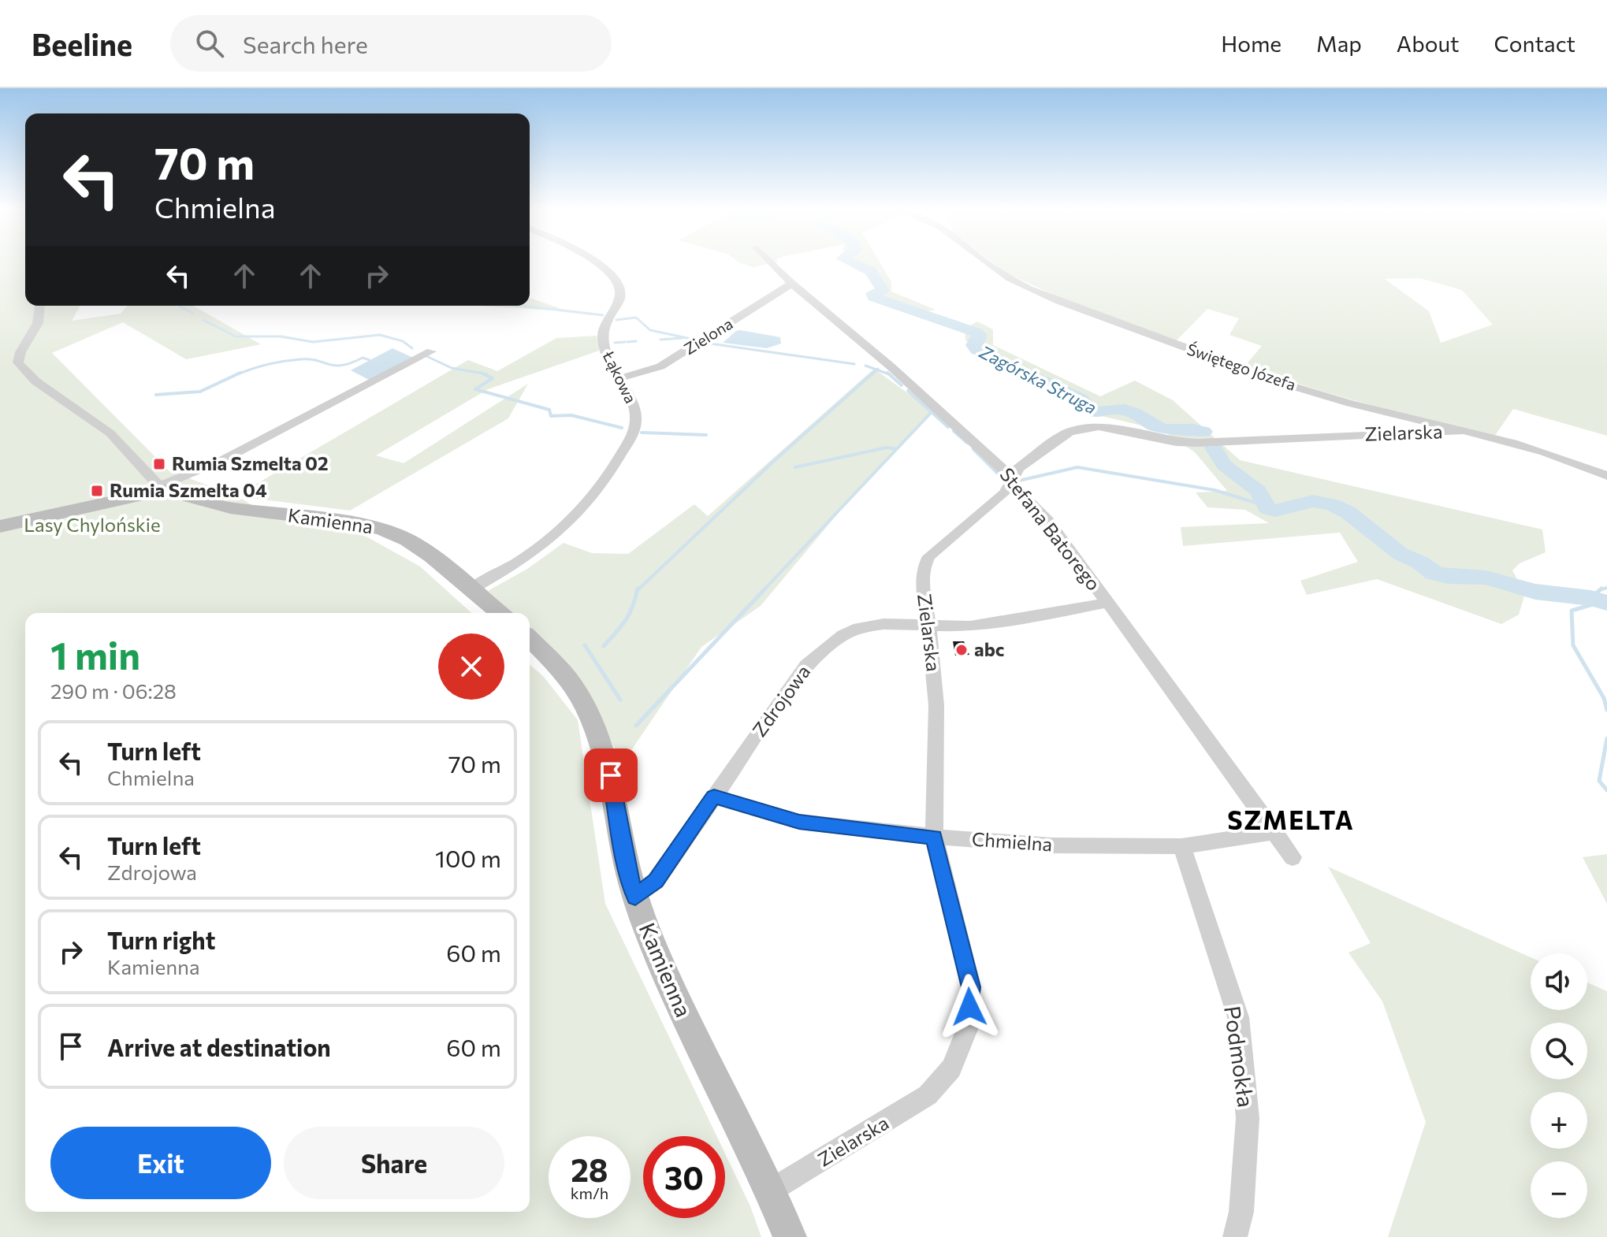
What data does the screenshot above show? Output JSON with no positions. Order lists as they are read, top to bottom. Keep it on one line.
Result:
{"streets":{"street":["Zielona","Świętego Józefa","Łąkowa","Zielarska","Kamienna","Stefana Batorego","Zdrojowa","Chmielna","Podmokła"]},"crossings":[["Zielona","Łąkowa"],["Zielona","Stefana Batorego"],["Świętego Józefa","Zielarska"],["Łąkowa","Kamienna"],["Zielarska","Kamienna"],["Zielarska","Stefana Batorego"],["Zielarska","Zdrojowa"],["Zielarska","Chmielna"],["Kamienna","Zdrojowa"],["Stefana Batorego","Zdrojowa"],["Stefana Batorego","Chmielna"],["Zdrojowa","Chmielna"],["Chmielna","Podmokła"]],"districts":["SZMELTA"],"water":["Zagórska Struga"],"parks":["Lasy Chylońskie"],"places":{"transit":["Rumia Szmelta 02","Rumia Szmelta 04"],"other":["abc"]},"page":{"header":"Beeline","search":"Search here","nav":["Home","Map","About","Contact"],"turn":["70 m","Chmielna"],"heading":["1 min","290 m · 06:28"],"list":[{"name":"Turn left","note":"Chmielna","value":"70 m"},{"name":"Turn left","note":"Zdrojowa","value":"100 m"},{"name":"Turn right","note":"Kamienna","value":"60 m"},{"name":"Arrive at destination","value":"60 m"}],"map_buttons":["+","−"],"buttons":["Exit","Share"],"speed":"28 km/h","limit":"30"}}
